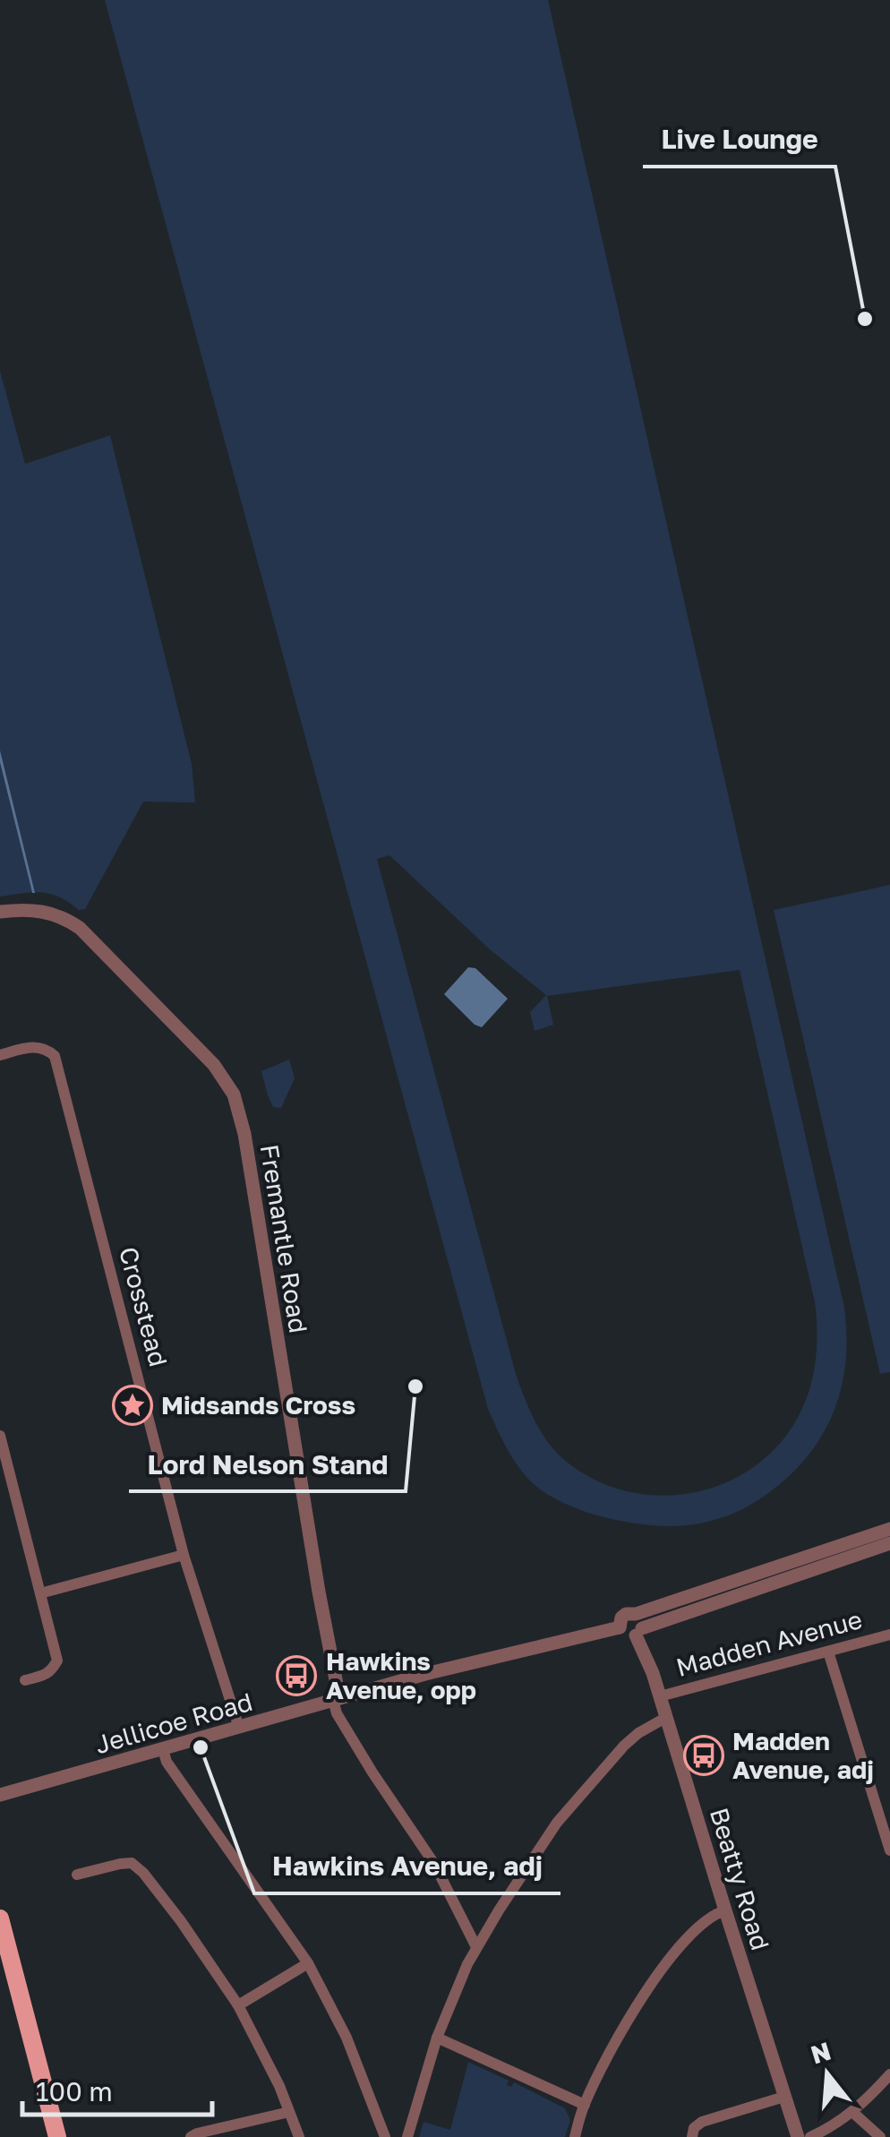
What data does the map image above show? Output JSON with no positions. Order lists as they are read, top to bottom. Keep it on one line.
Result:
{"streets":{"street":["Fremantle Road","Crosstead","Madden Avenue","Jellicoe Road","Beatty Road"]},"crossings":[["Fremantle Road","Jellicoe Road"],["Crosstead","Jellicoe Road"],["Madden Avenue","Beatty Road"],["Jellicoe Road","Beatty Road"]],"places":{"other":["Live Lounge","Lord Nelson Stand","Hawkins Avenue, adj"],"place":["Midsands Cross"],"bus stop":["Hawkins Avenue, opp","Madden Avenue, adj"]},"scale_bar":"100 m","north":"top"}
